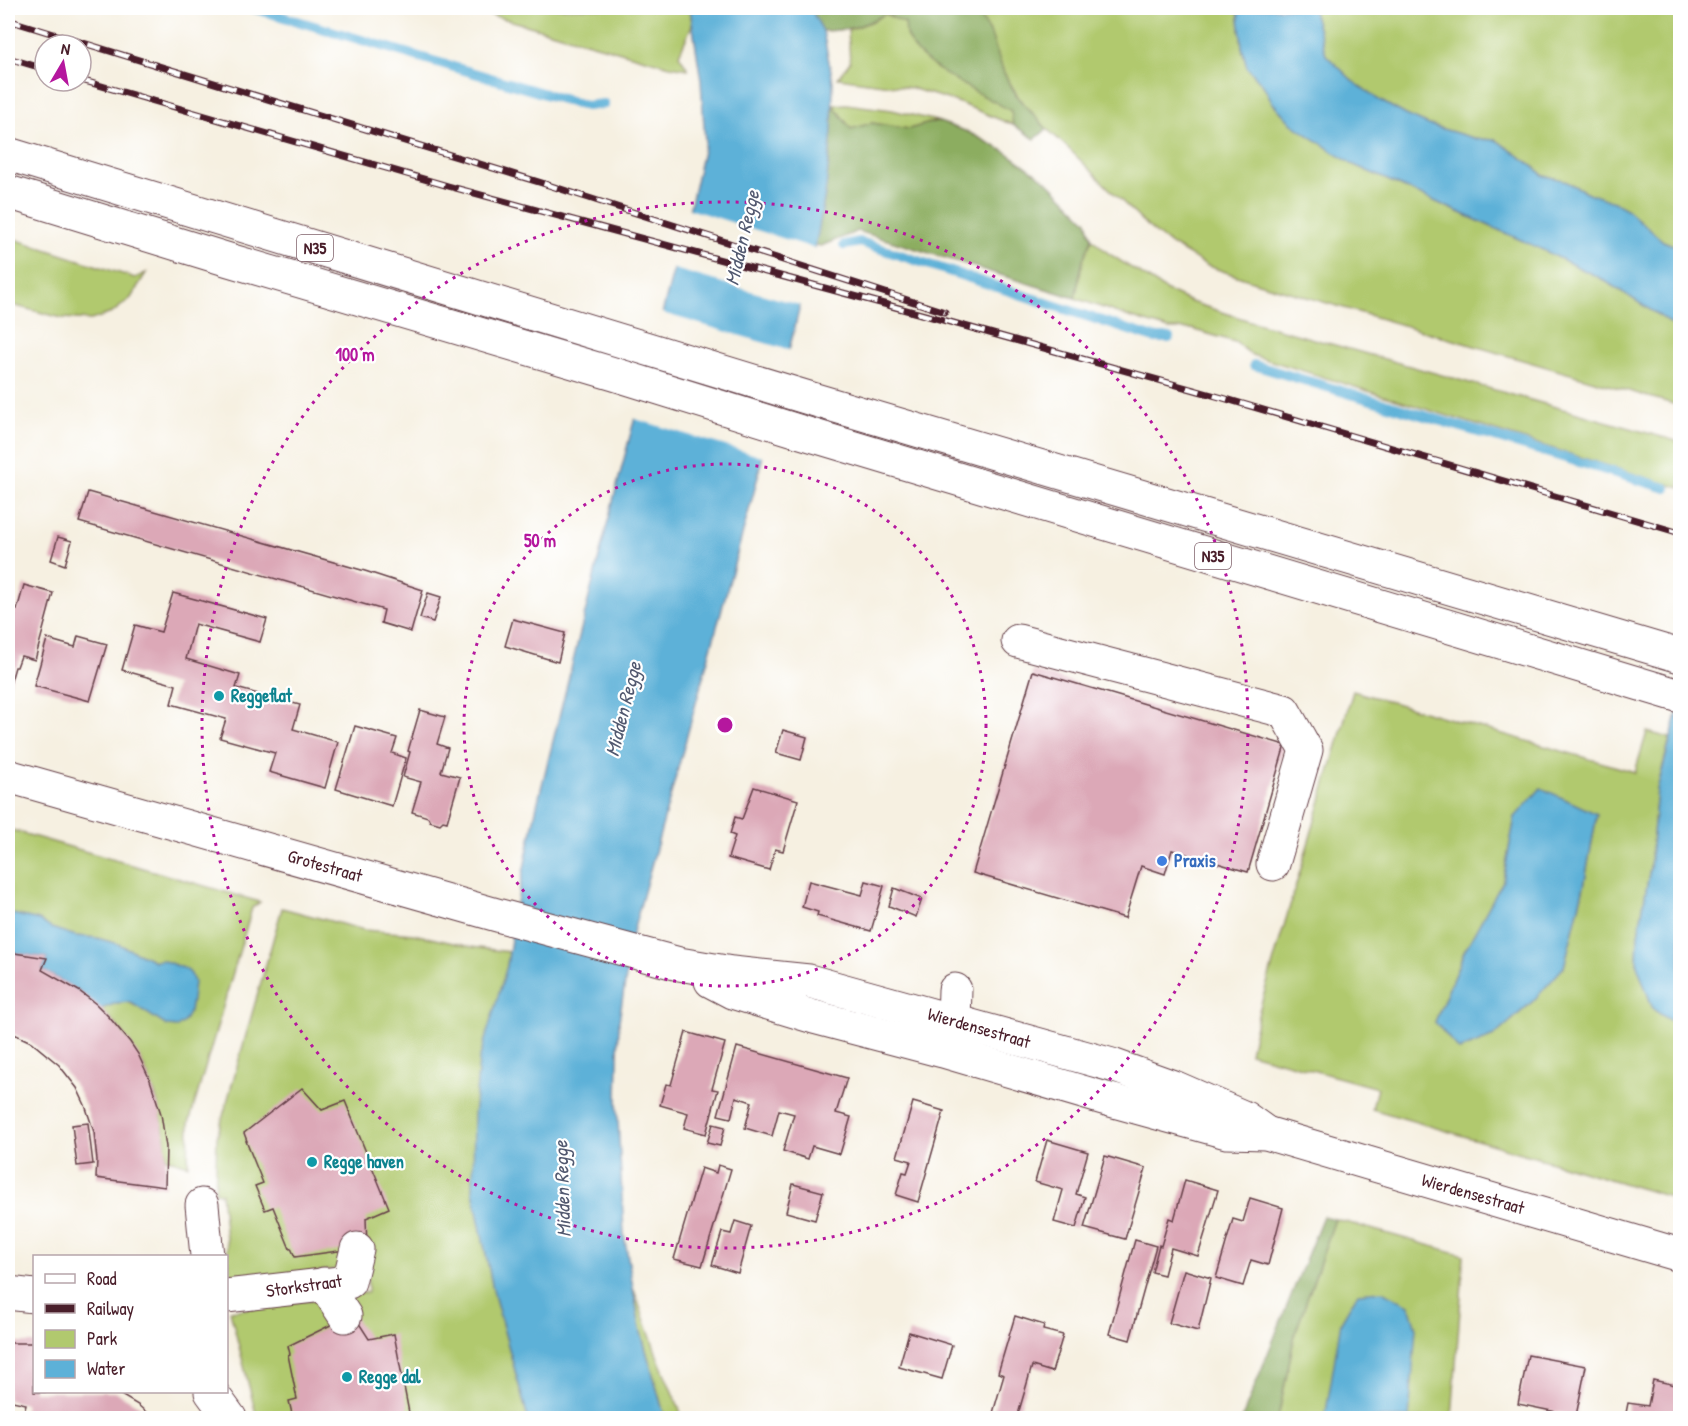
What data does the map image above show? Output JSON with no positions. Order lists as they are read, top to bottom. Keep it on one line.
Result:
{"streets":{"main road":["N35","Grotestraat","Wierdensestraat","Storkstraat"]},"crossings":[["Grotestraat","Wierdensestraat"]],"water":["Midden Regge"],"places":["Reggeflat","Praxis","Regge haven","Regge dal"],"legend":["Road","Railway","Park","Water"],"north":"top","rings":["100 m","50 m"]}
